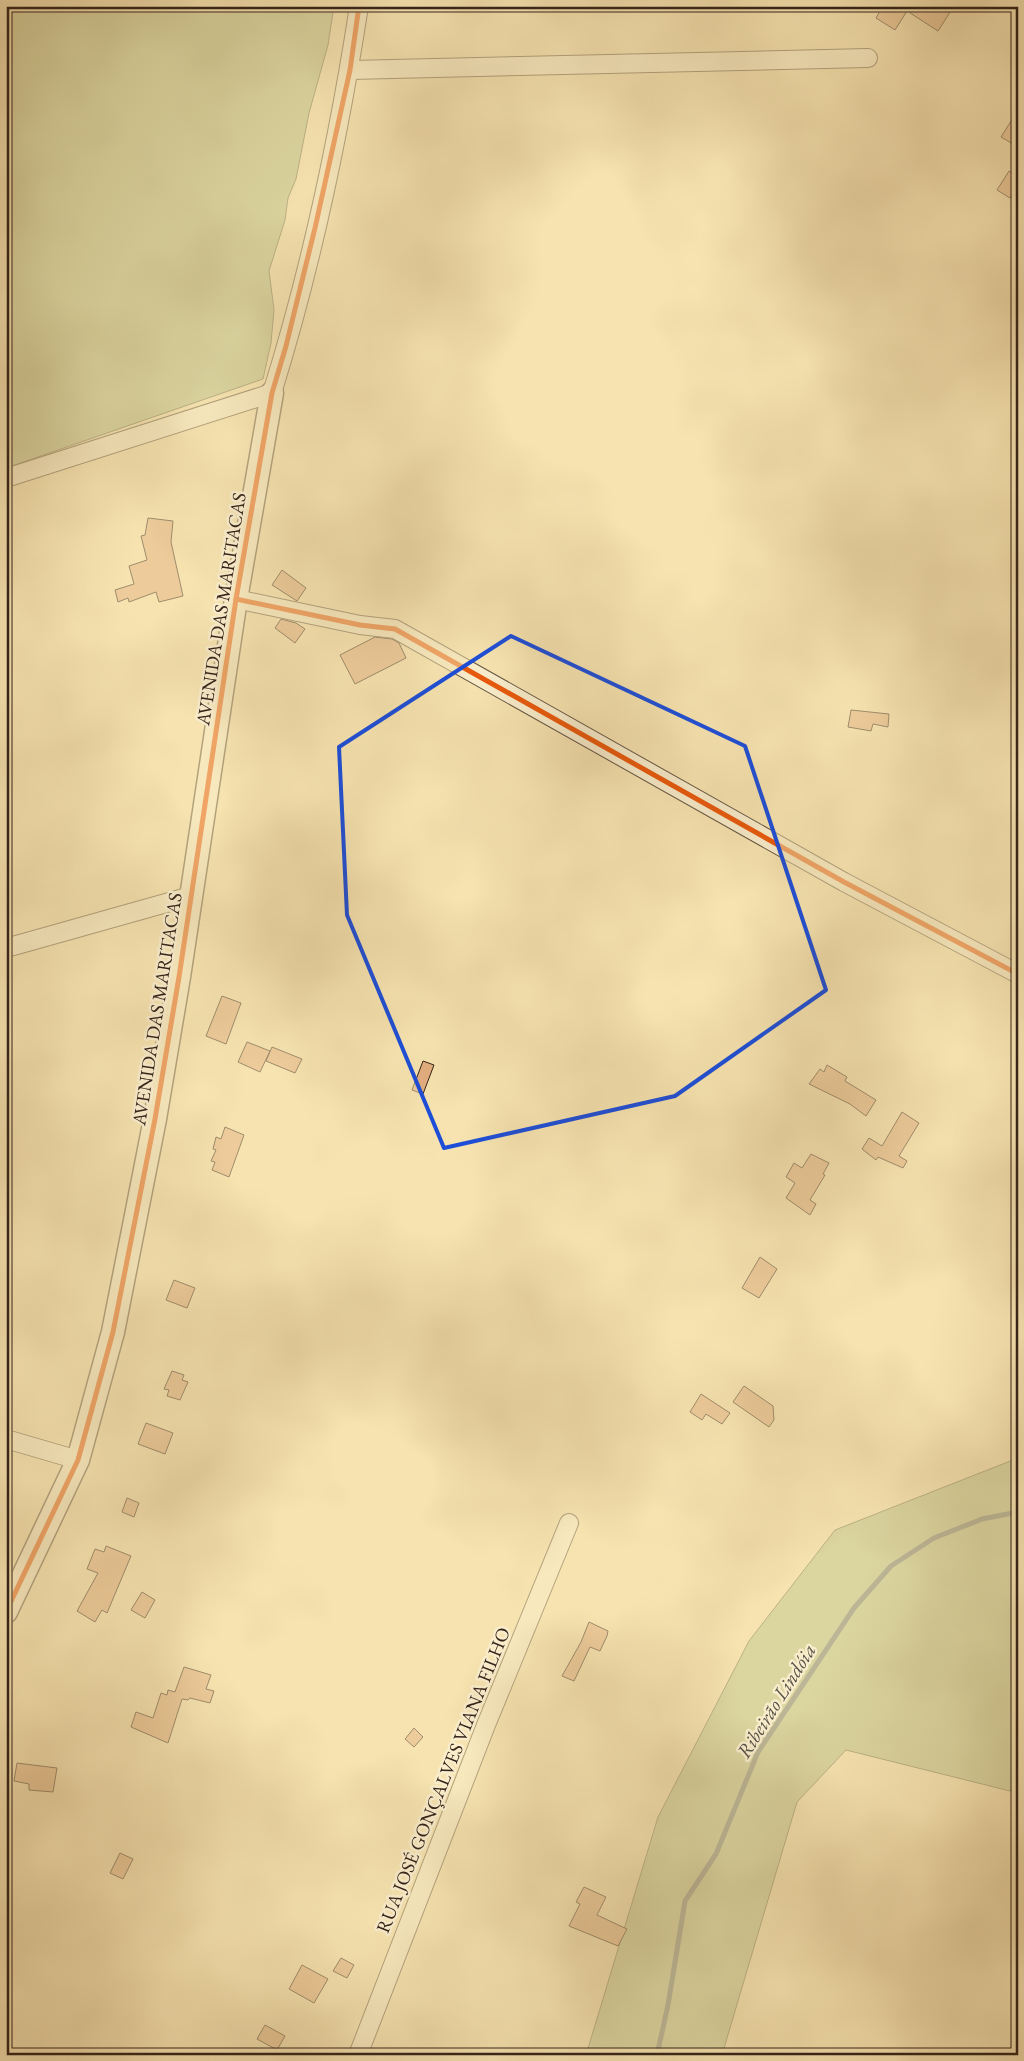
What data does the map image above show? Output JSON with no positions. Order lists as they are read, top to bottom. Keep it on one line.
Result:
{"streets":{"street":["AVENIDA DAS MARITACAS","RUA JOSÉ GONÇALVES VIANA FILHO"]},"water":["Ribeirão Lindóia"]}
